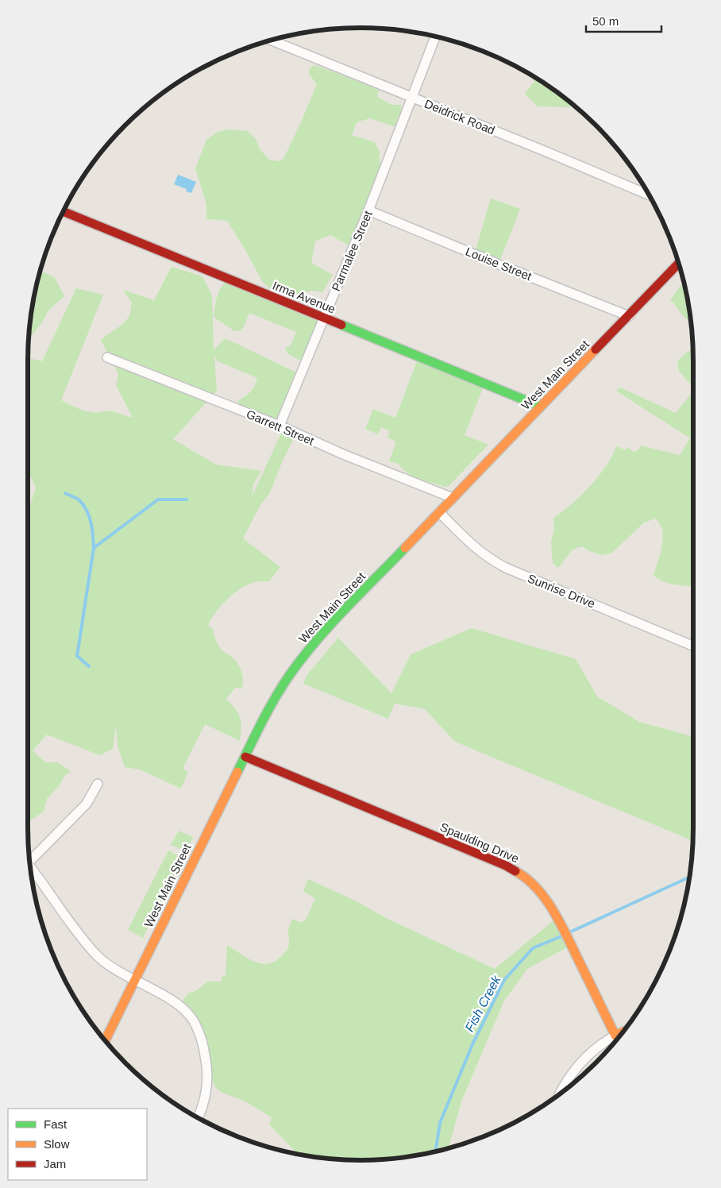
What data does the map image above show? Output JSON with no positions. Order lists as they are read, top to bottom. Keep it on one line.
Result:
{"streets":{"street":["Deidrick Road","Parmalee Street","Louise Street","Irma Avenue","West Main Street","Garrett Street","Sunrise Drive","Spaulding Drive"]},"crossings":[["Deidrick Road","Parmalee Street"],["Parmalee Street","Louise Street"],["Parmalee Street","Irma Avenue"],["Parmalee Street","Garrett Street"],["Louise Street","West Main Street"],["Irma Avenue","West Main Street"],["West Main Street","Garrett Street"],["West Main Street","Sunrise Drive"],["West Main Street","Spaulding Drive"]],"water":["Fish Creek"],"legend":["Fast","Slow","Jam"],"scale_bar":"50 m"}
